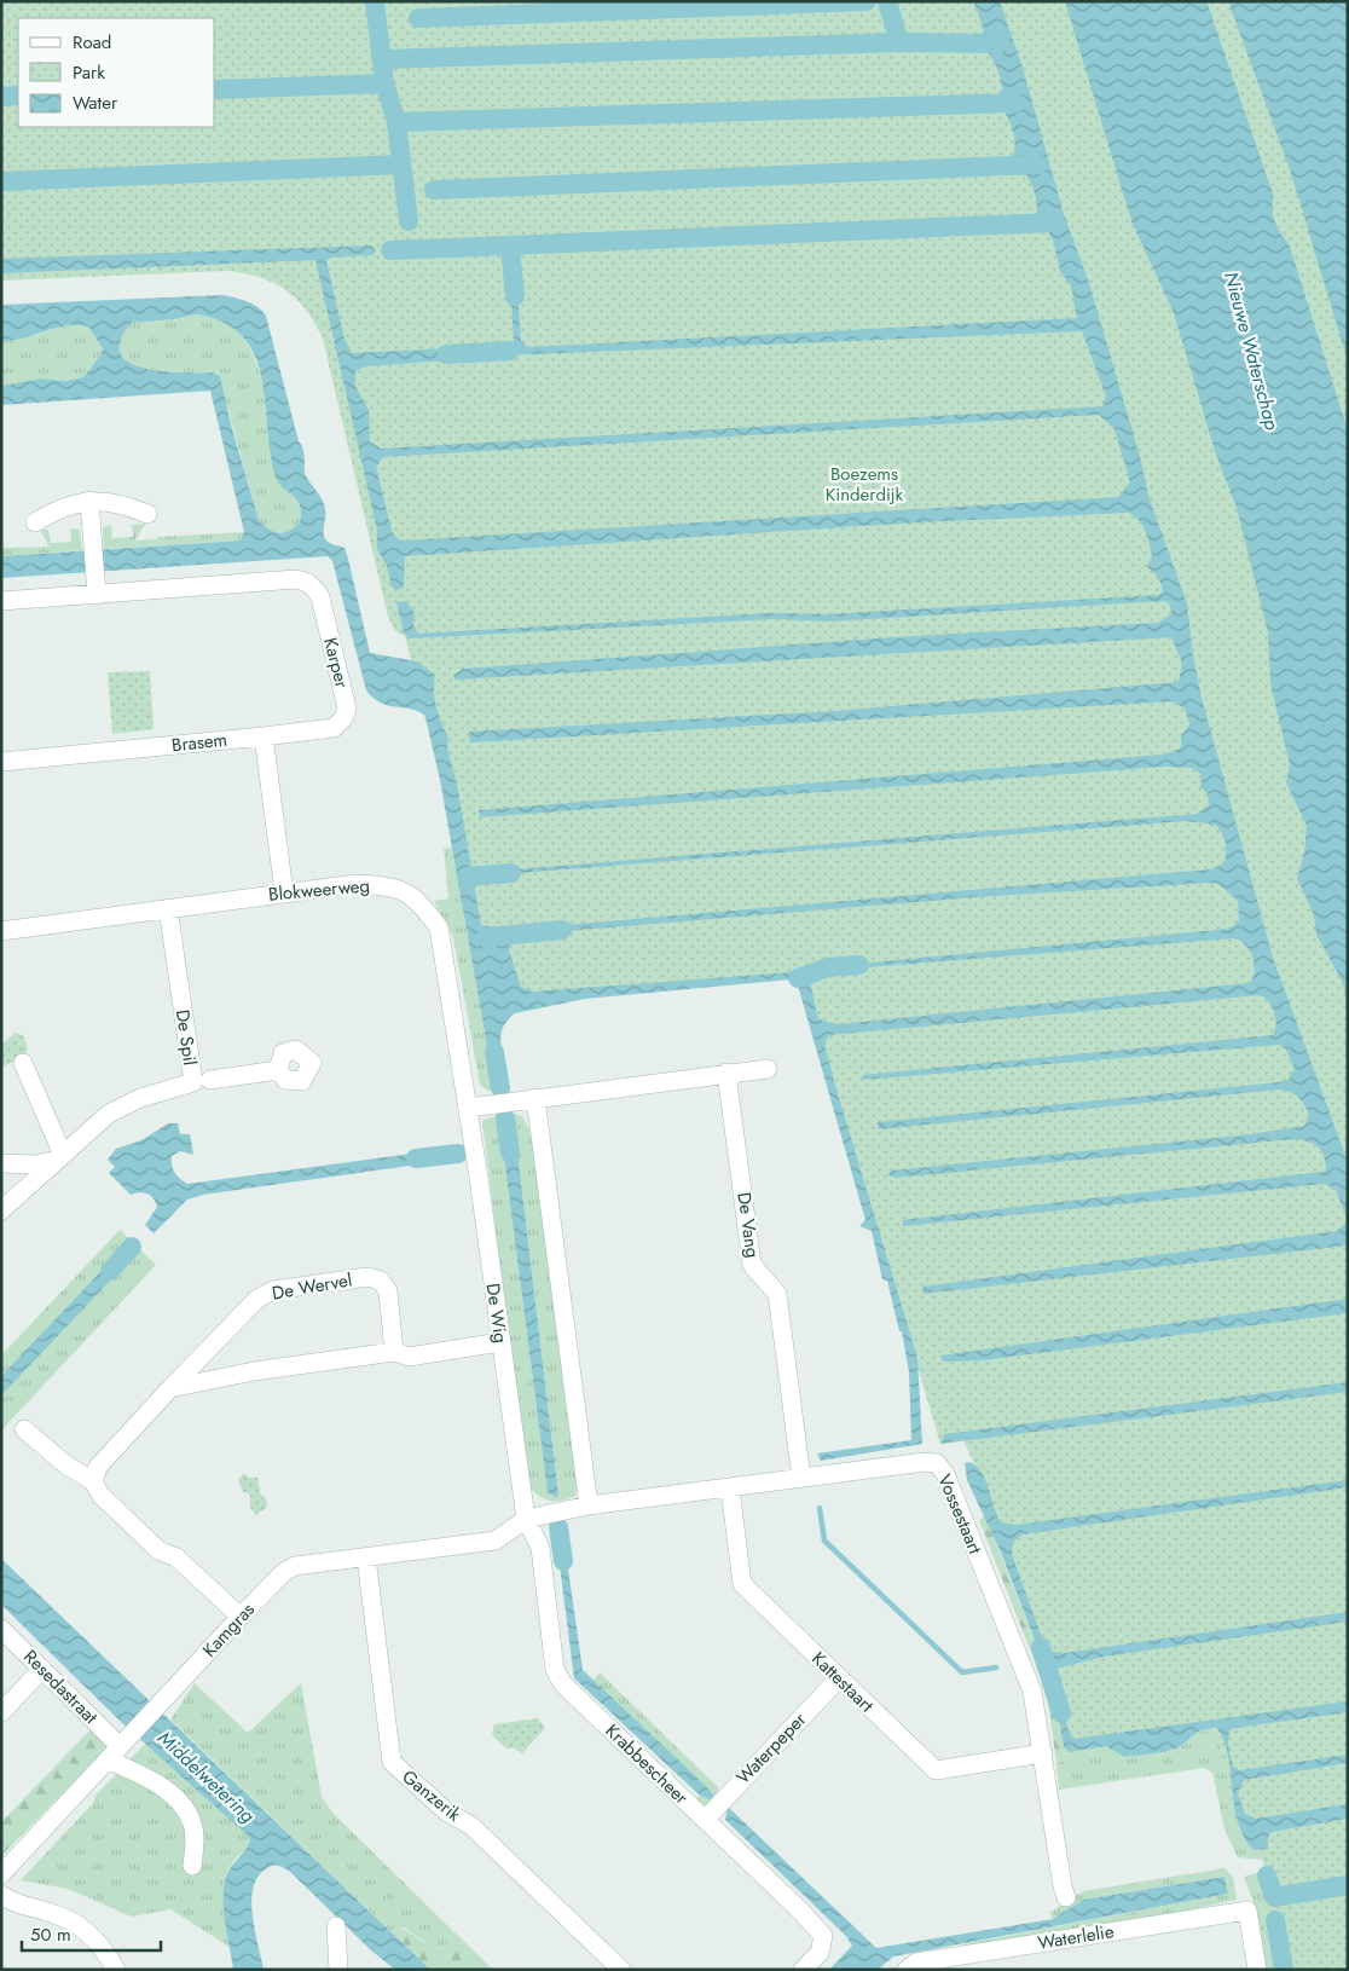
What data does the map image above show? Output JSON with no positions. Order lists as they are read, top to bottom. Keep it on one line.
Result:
{"streets":{"street":["Karper","Brasem","Blokweerweg","De Spil","De Vang","De Wervel","De Wig","Vossestaart","Kamgras","Kattestaart","Resedastraat","Waterpeper","Krabbescheer","Ganzerik","Waterlelie"]},"crossings":[["Karper","Brasem"],["Blokweerweg","De Spil"],["Blokweerweg","De Wig"],["De Vang","Vossestaart"],["De Wig","Vossestaart"],["De Wig","Kamgras"],["De Wig","Krabbescheer"],["Vossestaart","Kamgras"],["Vossestaart","Kattestaart"],["Vossestaart","Krabbescheer"],["Kamgras","Resedastraat"],["Kamgras","Krabbescheer"],["Kamgras","Ganzerik"],["Kattestaart","Waterpeper"],["Waterpeper","Krabbescheer"]],"water":["Nieuwe Waterschap","Middelwetering"],"parks":["Boezems Kinderdijk"],"legend":["Road","Park","Water"],"scale_bar":"50 m"}
